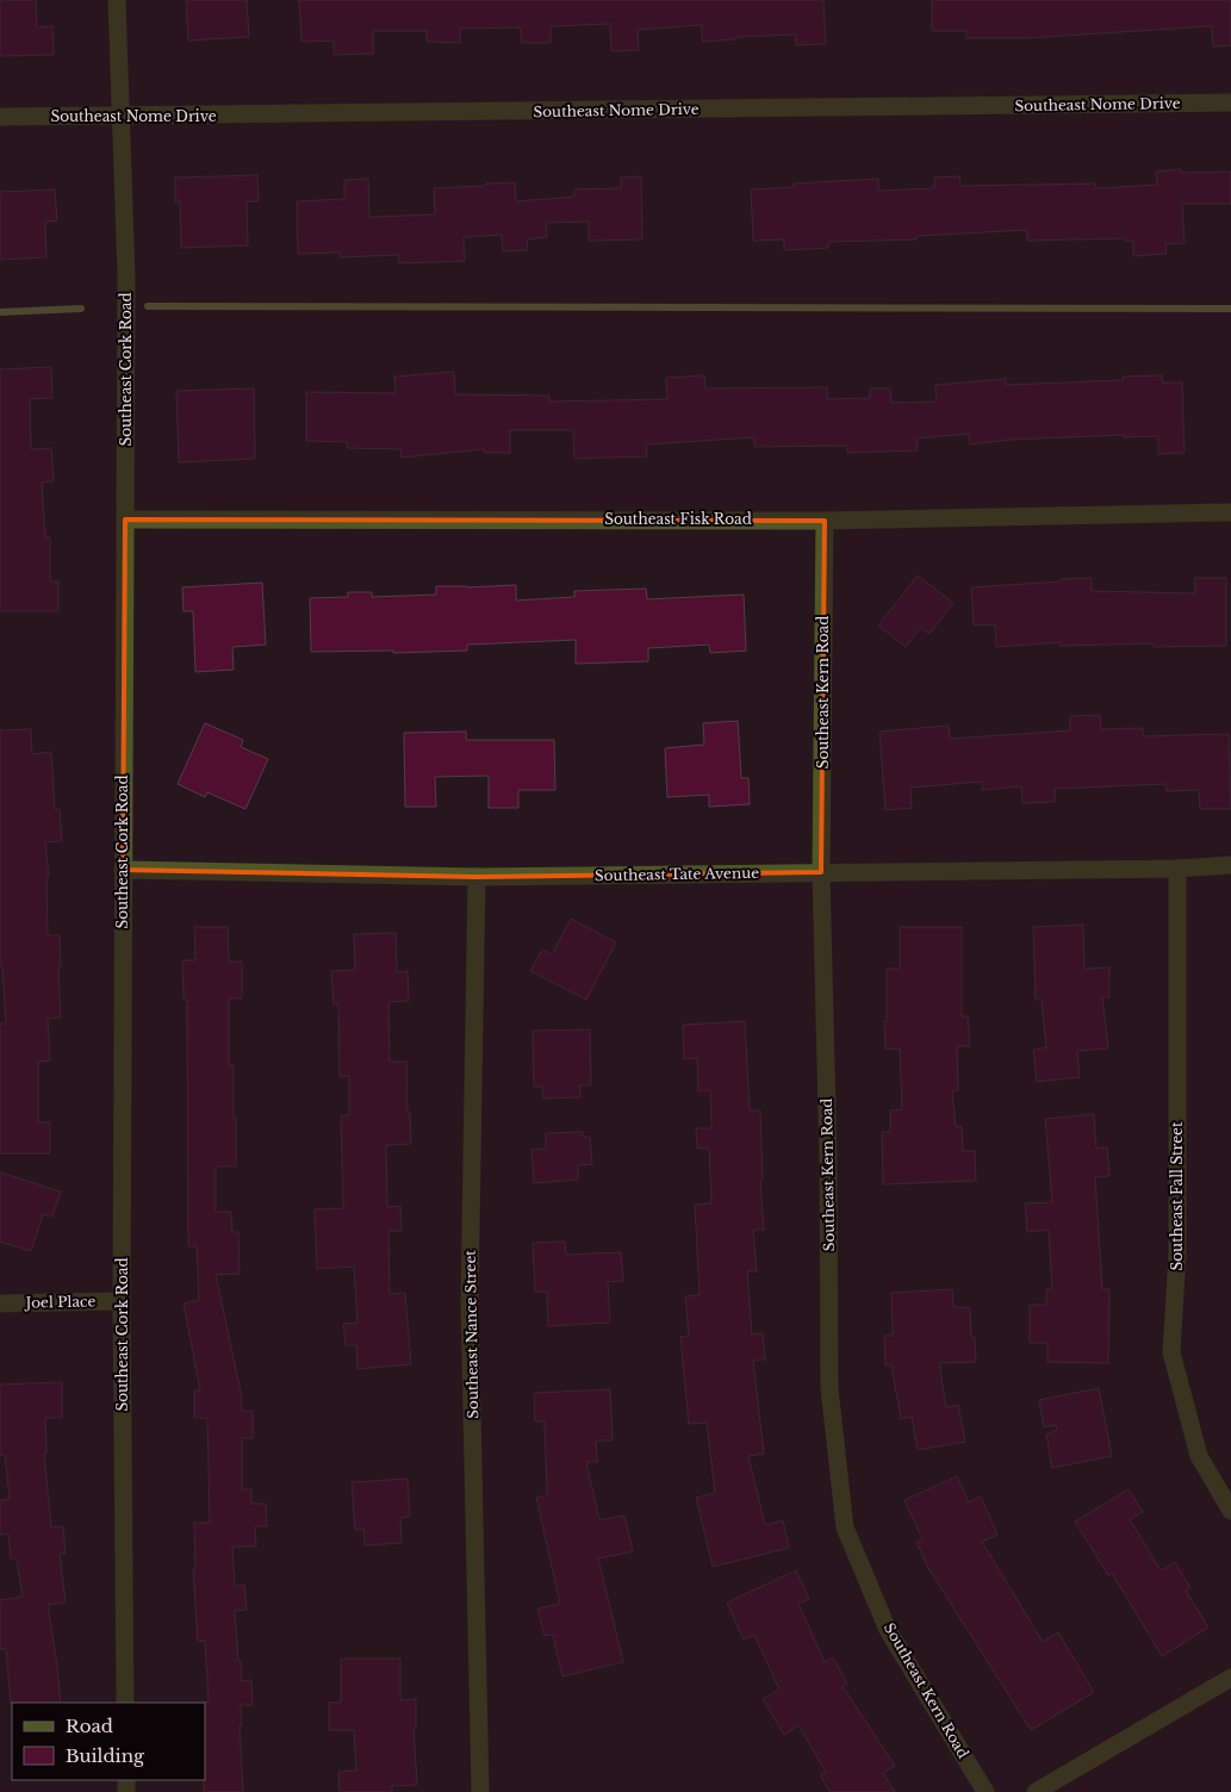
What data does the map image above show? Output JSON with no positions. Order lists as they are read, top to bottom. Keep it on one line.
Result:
{"streets":{"street":["Southeast Nome Drive","Southeast Cork Road","Southeast Fisk Road","Southeast Kern Road","Southeast Tate Avenue","Southeast Fall Street","Joel Place","Southeast Nance Street"]},"crossings":[["Southeast Nome Drive","Southeast Cork Road"],["Southeast Cork Road","Southeast Fisk Road"],["Southeast Cork Road","Southeast Tate Avenue"],["Southeast Cork Road","Joel Place"],["Southeast Fisk Road","Southeast Kern Road"],["Southeast Kern Road","Southeast Tate Avenue"],["Southeast Tate Avenue","Southeast Fall Street"],["Southeast Tate Avenue","Southeast Nance Street"]],"legend":["Road","Building"]}
